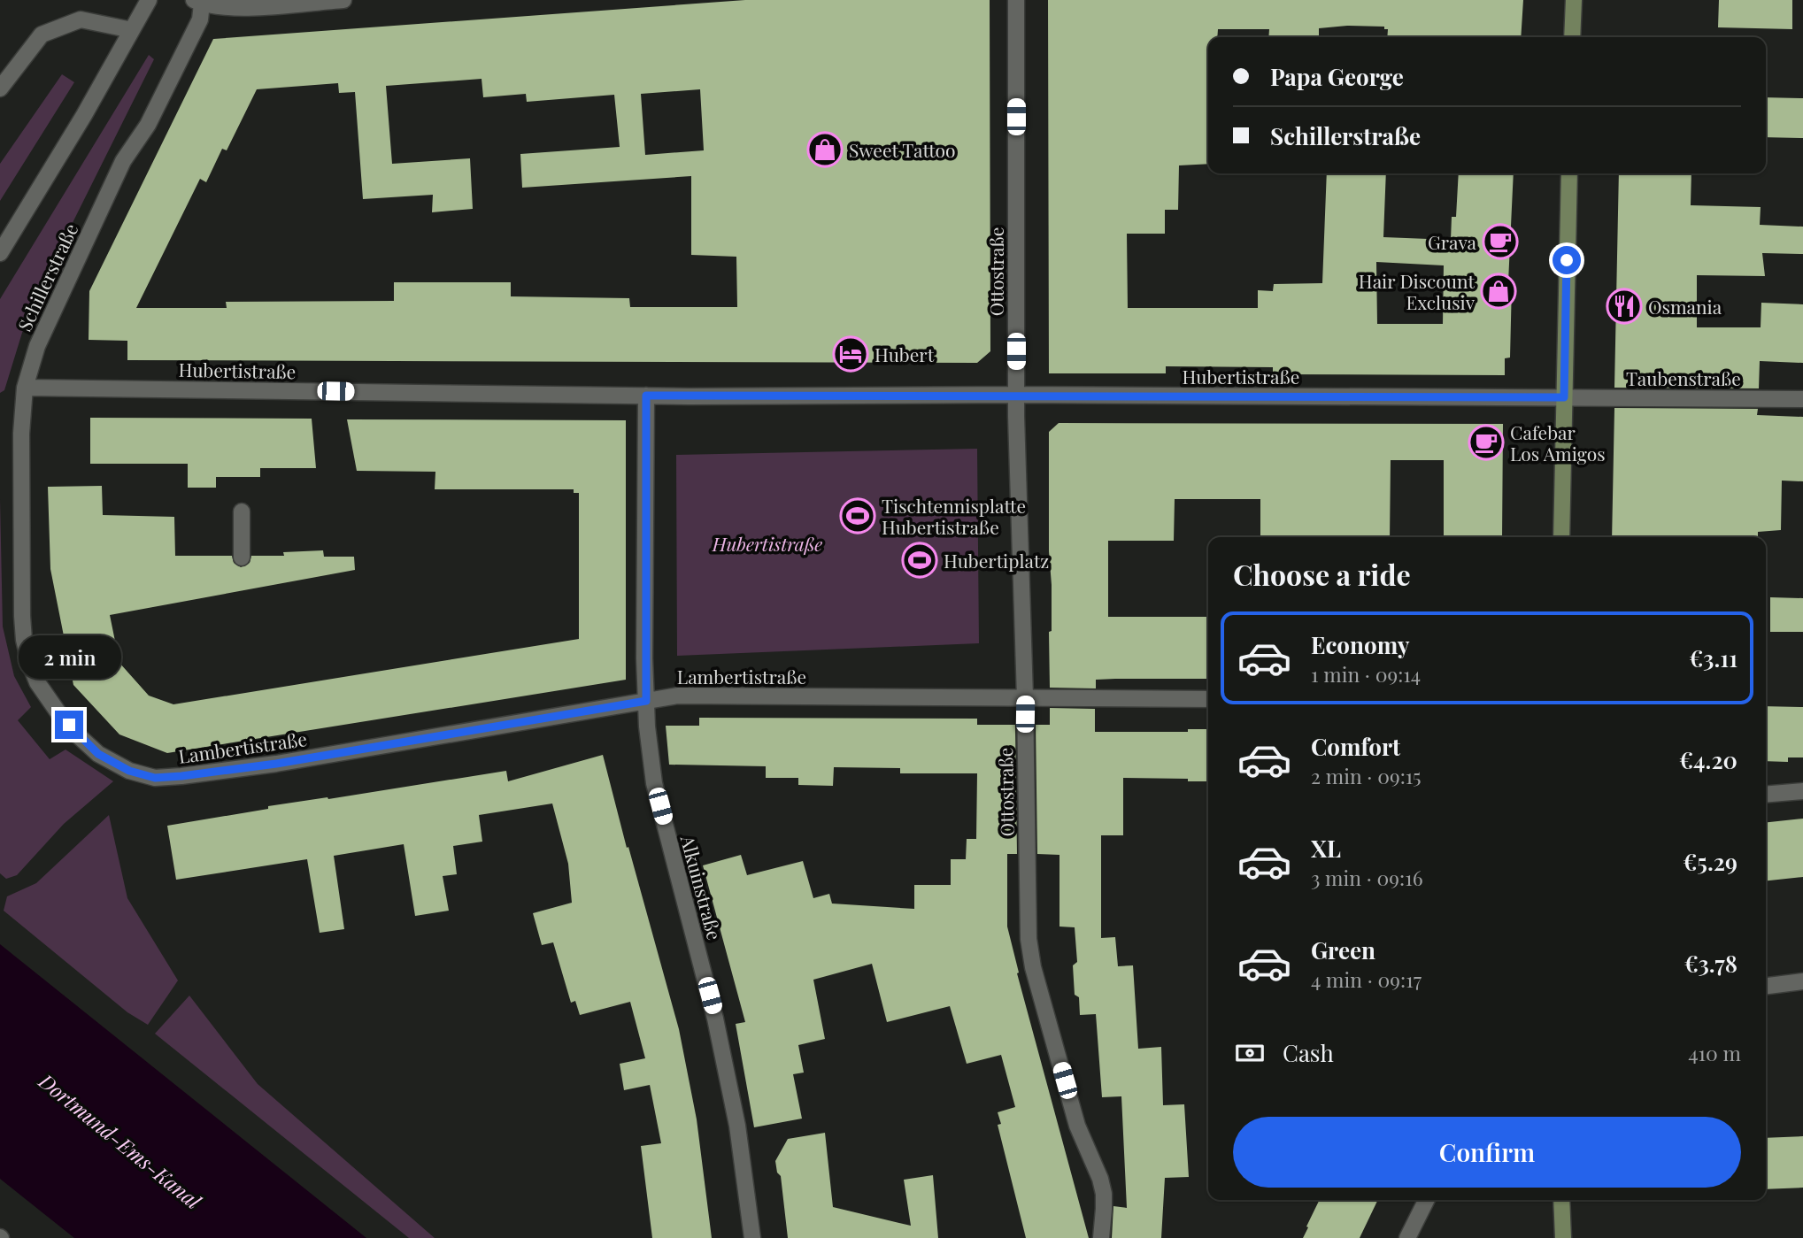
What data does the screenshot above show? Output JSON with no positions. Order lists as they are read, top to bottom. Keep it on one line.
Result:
{"streets":{"street":["Ottostraße","Schillerstraße","Hubertistraße","Taubenstraße","Lambertistraße","Alkuinstraße"]},"crossings":[["Ottostraße","Hubertistraße"],["Ottostraße","Lambertistraße"],["Schillerstraße","Hubertistraße"],["Schillerstraße","Lambertistraße"],["Hubertistraße","Taubenstraße"],["Hubertistraße","Alkuinstraße"],["Lambertistraße","Alkuinstraße"]],"water":["Dortmund-Ems-Kanal"],"parks":["Hubertistraße"],"places":{"shop":["Sweet Tattoo","Hair Discount Exclusiv"],"cafe":["Grava","Cafebar Los Amigos"],"restaurant":["Osmania"],"hotel":["Hubert"],"sports":["Tischtennisplatte Hubertistraße","Hubertiplatz"]},"page":{"banner":["Papa George","Schillerstraße"],"heading":"Choose a ride","list":[{"name":"Economy","note":"1 min · 09:14","value":"€3.11"},{"name":"Comfort","note":"2 min · 09:15","value":"€4.20"},{"name":"XL","note":"3 min · 09:16","value":"€5.29"},{"name":"Green","note":"4 min · 09:17","value":"€3.78"}],"bubble":"2 min","pay":["Cash","410 m"],"buttons":"Confirm"}}
